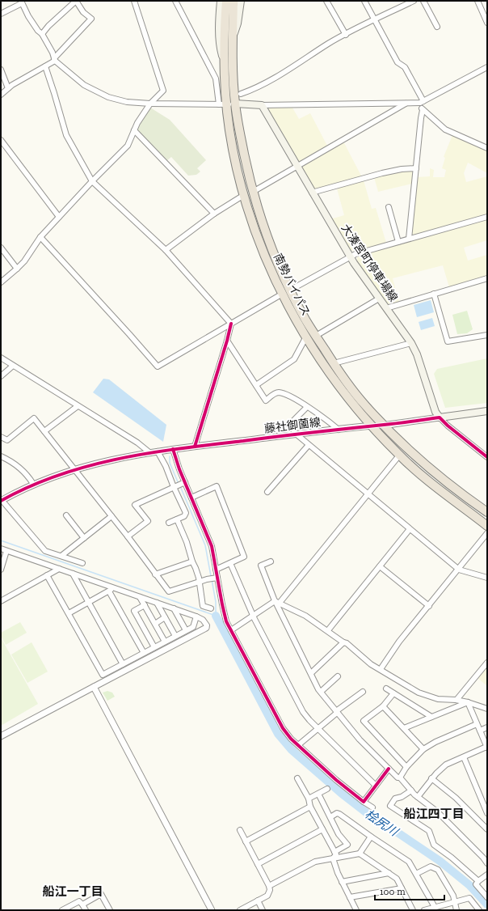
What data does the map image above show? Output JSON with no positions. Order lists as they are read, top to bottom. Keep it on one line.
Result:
{"streets":{"highway":["南勢バイパス"],"main road":["大湊宮町停車場線"],"street":["藤社御薗線"]},"crossings":[["大湊宮町停車場線","藤社御薗線"],["南勢バイパス","藤社御薗線"]],"districts":["船江四丁目","船江一丁目"],"water":["桧尻川"],"scale_bar":"100 m"}
